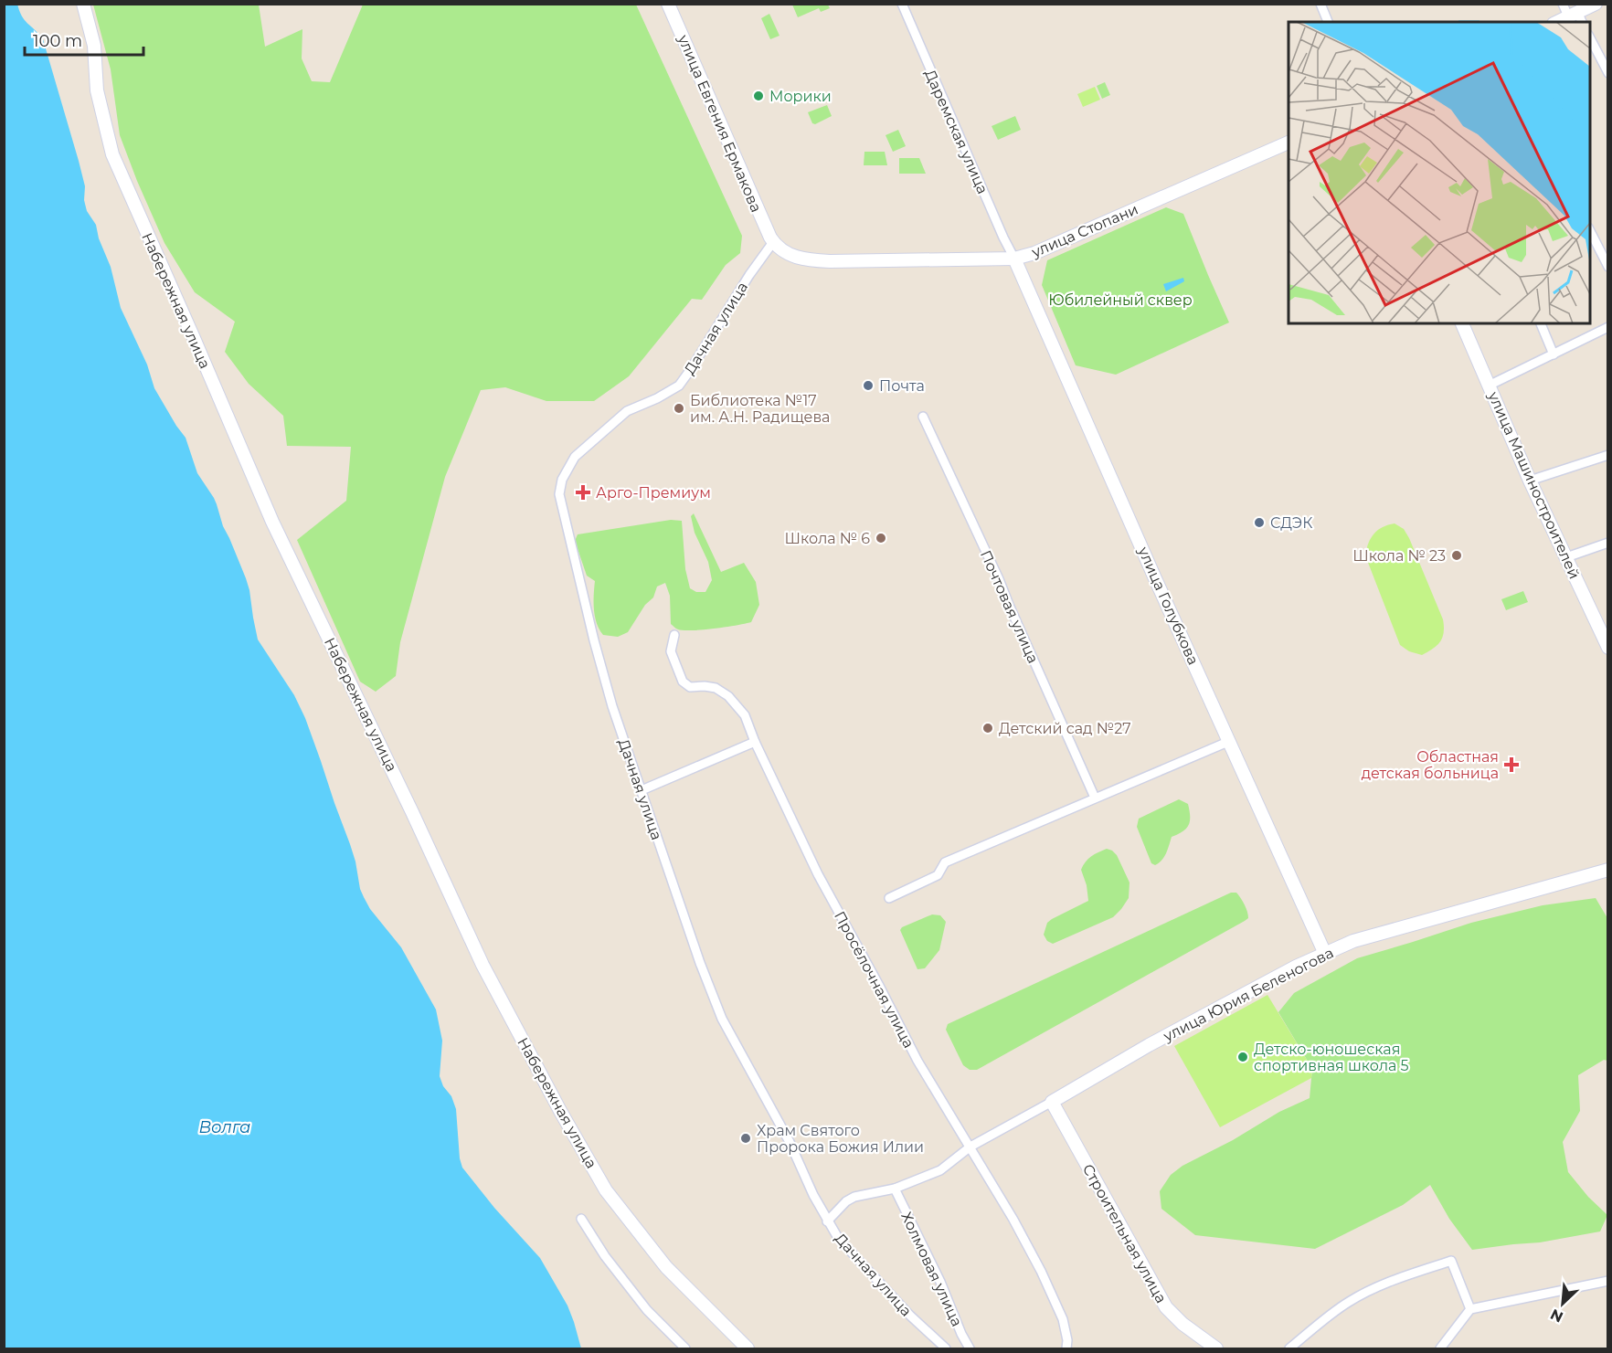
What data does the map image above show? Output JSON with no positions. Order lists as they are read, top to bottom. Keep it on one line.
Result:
{"streets":{"street":["улица Евгения Ермакова","Даремская улица","улица Стопани","Набережная улица","Дачная улица","улица Машиностроителей","улица Голубкова","Почтовая улица","Просёлочная улица","улица Юрия Беленогова","Строительная улица","Холмовая улица"]},"crossings":[["улица Евгения Ермакова","улица Стопани"],["улица Евгения Ермакова","Дачная улица"],["Даремская улица","улица Стопани"],["Даремская улица","улица Голубкова"],["улица Стопани","Дачная улица"],["улица Стопани","улица Голубкова"],["Дачная улица","улица Юрия Беленогова"],["улица Голубкова","улица Юрия Беленогова"],["Просёлочная улица","улица Юрия Беленогова"],["улица Юрия Беленогова","Строительная улица"],["улица Юрия Беленогова","Холмовая улица"]],"water":["Волга"],"parks":["Юбилейный сквер"],"places":{"other":["Морики","Почта","Библиотека №17 им. А.Н. Радищева","СДЭК","Школа № 6","Школа № 23","Детский сад №27","Детско-юношеская спортивная школа 5","Храм Святого Пророка Божия Илии"],"health":["Арго-Премиум","Областная детская больница"]},"scale_bar":"100 m","north":"bottom left"}
